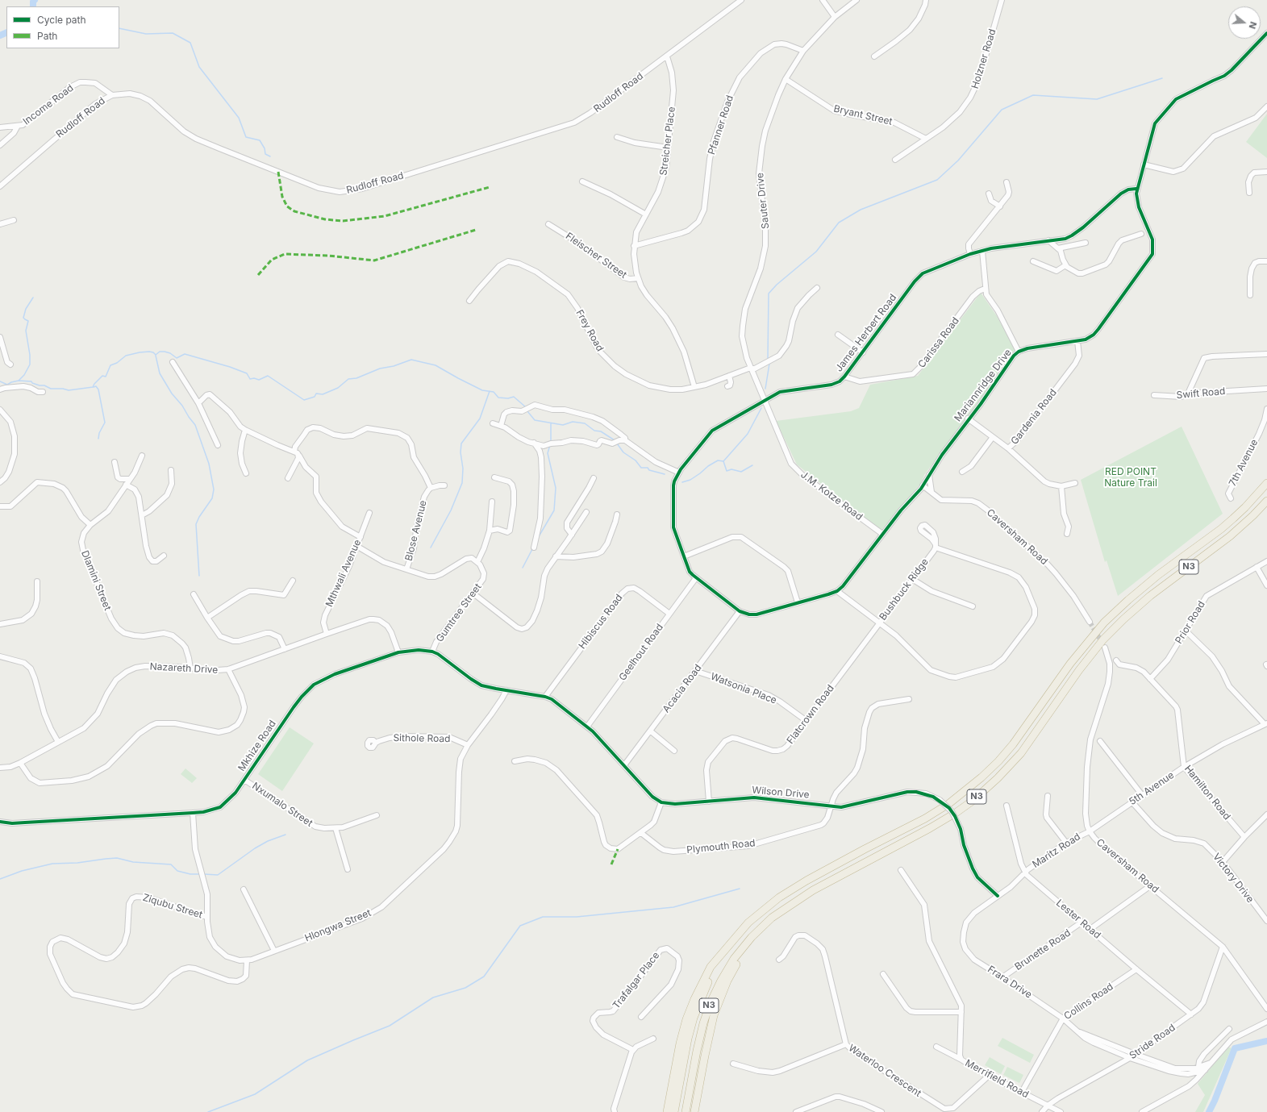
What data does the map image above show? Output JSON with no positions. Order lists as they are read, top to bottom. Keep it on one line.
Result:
{"streets":{"highway":["N3"],"street":["Holzner Road","Rudloff Road","Income Road","Bryant Street","Pfanner Road","Streicher Place","Sauter Drive","Fleischer Street","Frey Road","James Herbert Road","Carissa Road","Mariannridge Drive","Swift Road","Gardenia Road","7th Avenue","J.M. Kotze Road","Blose Avenue","Caversham Road","Mthwali Avenue","Dlamini Street","Bushbuck Ridge","Gumtree Street","Hibiscus Road","Prior Road","Geelhout Road","Nazareth Drive","Acacia Road","Watsonia Place","Flatcrown Road","Sithole Road","Mkhize Road","5th Avenue","Wilson Drive","Hamilton Road","Nxumalo Street","Plymouth Road","Maritz Road","Victory Drive","Ziqubu Street","Lester Road","Hlongwa Street","Brunette Road","Trafalgar Place","Frara Drive","Collins Road","Stride Road","Waterloo Crescent","Merrifield Road"]},"crossings":[["Holzner Road","Bryant Street"],["Rudloff Road","Income Road"],["Rudloff Road","Streicher Place"],["Bryant Street","Sauter Drive"],["Pfanner Road","Streicher Place"],["Pfanner Road","Sauter Drive"],["Streicher Place","Fleischer Street"],["Sauter Drive","Frey Road"],["Sauter Drive","James Herbert Road"],["Sauter Drive","J.M. Kotze Road"],["Fleischer Street","Frey Road"],["James Herbert Road","Carissa Road"],["James Herbert Road","Mariannridge Drive"],["James Herbert Road","J.M. Kotze Road"],["James Herbert Road","Geelhout Road"],["James Herbert Road","Acacia Road"],["Mariannridge Drive","Gardenia Road"],["Mariannridge Drive","J.M. Kotze Road"],["Mariannridge Drive","Caversham Road"],["Mariannridge Drive","Bushbuck Ridge"],["Caversham Road","5th Avenue"],["Caversham Road","Maritz Road"],["Caversham Road","Stride Road"],["Mthwali Avenue","Nazareth Drive"],["Dlamini Street","Nazareth Drive"],["Bushbuck Ridge","Flatcrown Road"],["Gumtree Street","Mkhize Road"],["Hibiscus Road","Geelhout Road"],["Hibiscus Road","Wilson Drive"],["Prior Road","Hamilton Road"],["Geelhout Road","Wilson Drive"],["Nazareth Drive","Mkhize Road"],["Acacia Road","Watsonia Place"],["Acacia Road","Wilson Drive"],["Watsonia Place","Flatcrown Road"],["Flatcrown Road","Wilson Drive"],["Sithole Road","Hlongwa Street"],["Mkhize Road","Wilson Drive"],["Mkhize Road","Nxumalo Street"],["Mkhize Road","Hlongwa Street"],["5th Avenue","Hamilton Road"],["5th Avenue","Maritz Road"],["5th Avenue","Victory Drive"],["Wilson Drive","Plymouth Road"],["Wilson Drive","Hlongwa Street"],["Wilson Drive","Frara Drive"],["Maritz Road","Lester Road"],["Ziqubu Street","Hlongwa Street"],["Lester Road","Brunette Road"],["Lester Road","Collins Road"],["Lester Road","Stride Road"],["Brunette Road","Frara Drive"],["Frara Drive","Collins Road"],["Frara Drive","Stride Road"],["Collins Road","Merrifield Road"],["Stride Road","Merrifield Road"],["Waterloo Crescent","Merrifield Road"]],"parks":["RED POINT Nature Trail"],"legend":["Cycle path","Path"],"north":"right"}
